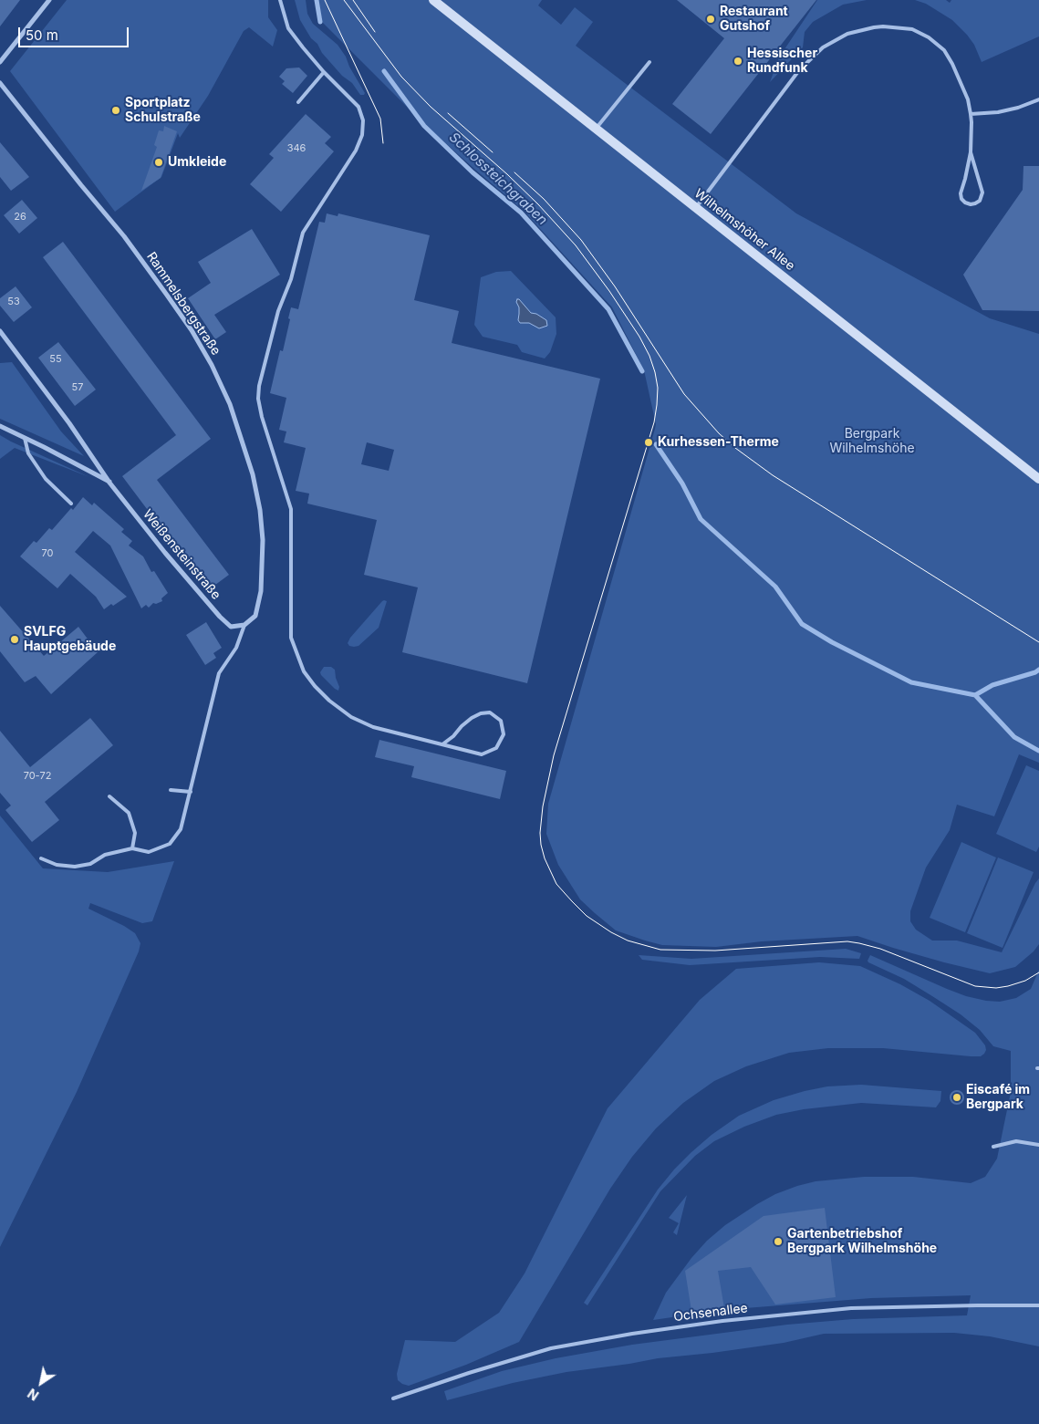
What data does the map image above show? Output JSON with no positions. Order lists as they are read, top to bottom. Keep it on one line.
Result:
{"streets":{"main road":["Wilhelmshöher Allee"],"street":["Rammelsbergstraße","Weißensteinstraße"],"lane":["Ochsenallee"]},"crossings":[["Rammelsbergstraße","Weißensteinstraße"]],"water":["Schlossteichgraben"],"parks":["Bergpark Wilhelmshöhe"],"places":["Restaurant Gutshof","Hessischer Rundfunk","Sportplatz Schulstraße","Umkleide","Kurhessen-Therme","SVLFG Hauptgebäude","Eiscafé im Bergpark","Gartenbetriebshof Bergpark Wilhelmshöhe"],"house_numbers":["346","26","53","55","57","70","70-72"],"scale_bar":"50 m","north":"bottom left"}
